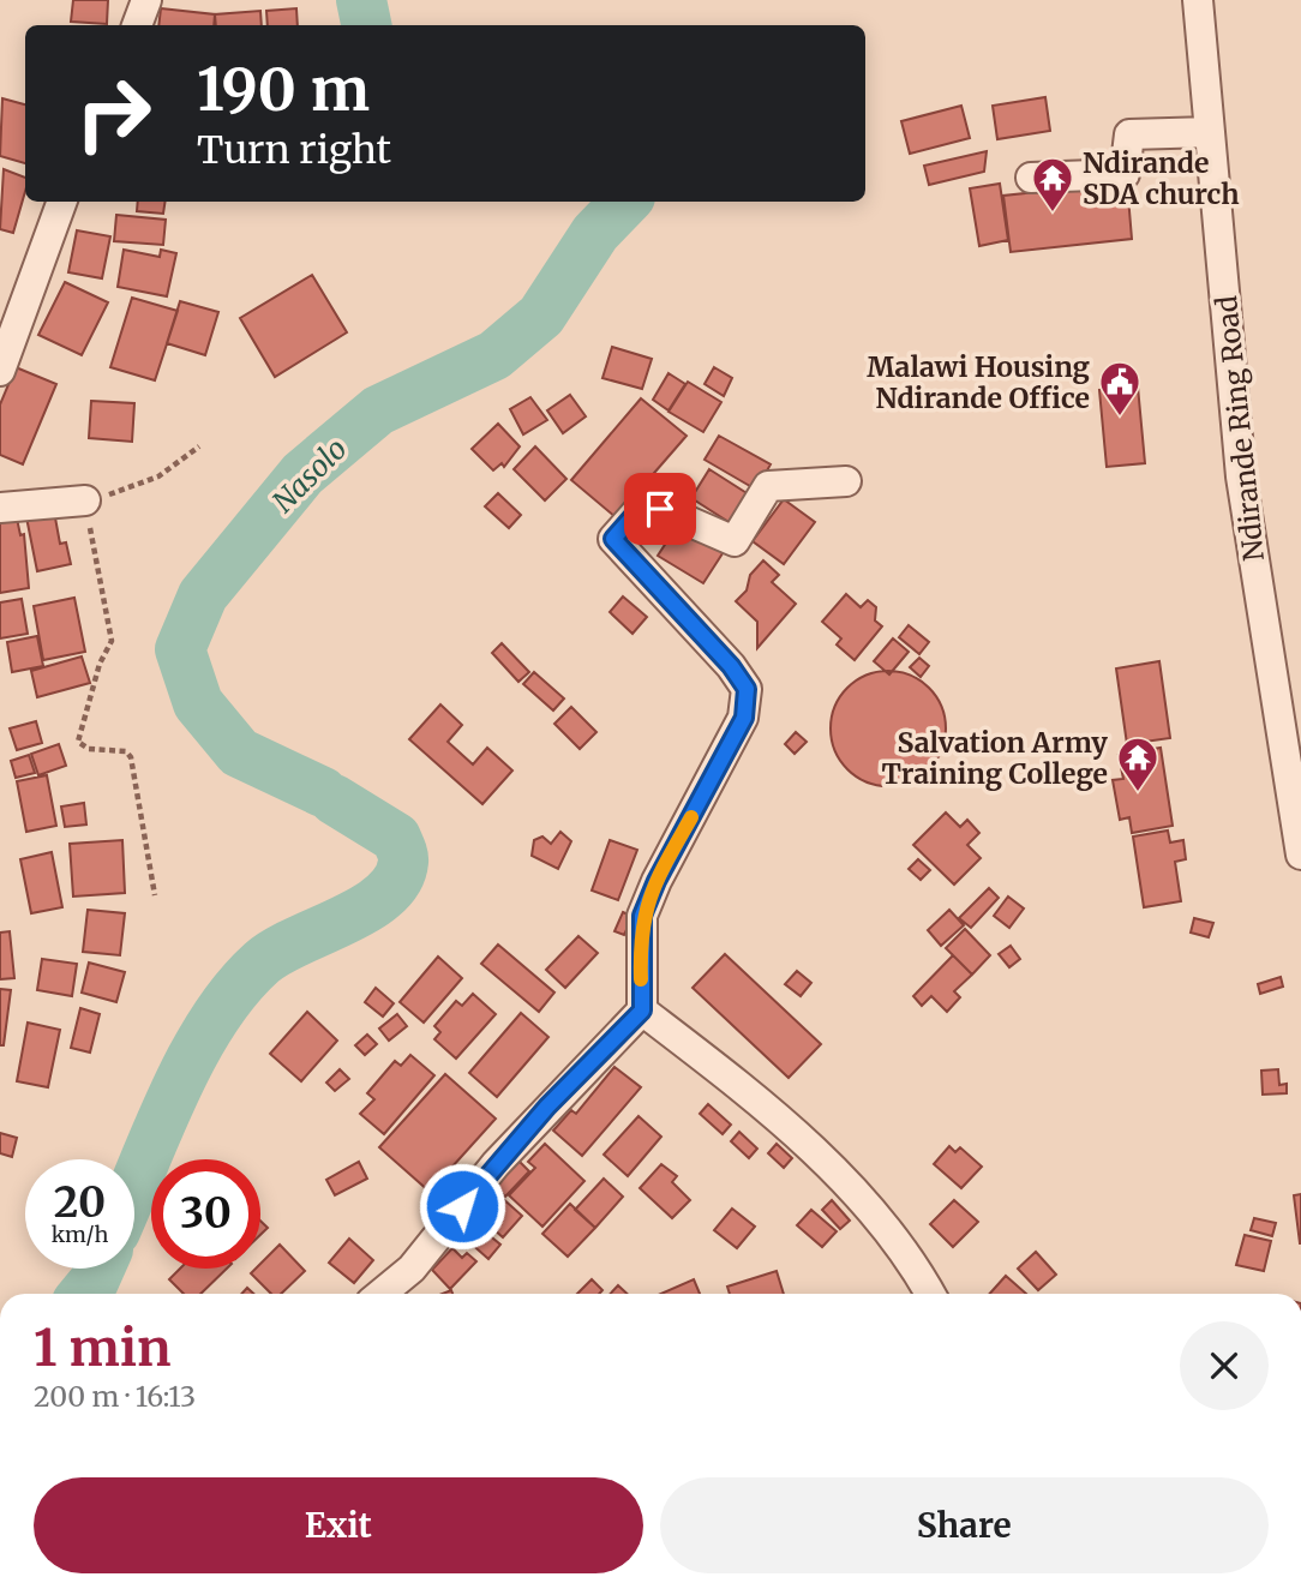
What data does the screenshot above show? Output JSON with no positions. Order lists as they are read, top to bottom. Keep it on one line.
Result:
{"streets":{"street":["Ndirande Ring Road"]},"water":["Nasolo"],"places":{"temple":["Ndirande SDA church","Salvation Army Training College"],"public building":["Malawi Housing Ndirande Office"]},"page":{"turn":["190 m","Turn right"],"speed":"20 km/h","limit":"30","heading":["1 min","200 m · 16:13"],"buttons":["Exit","Share"]}}
